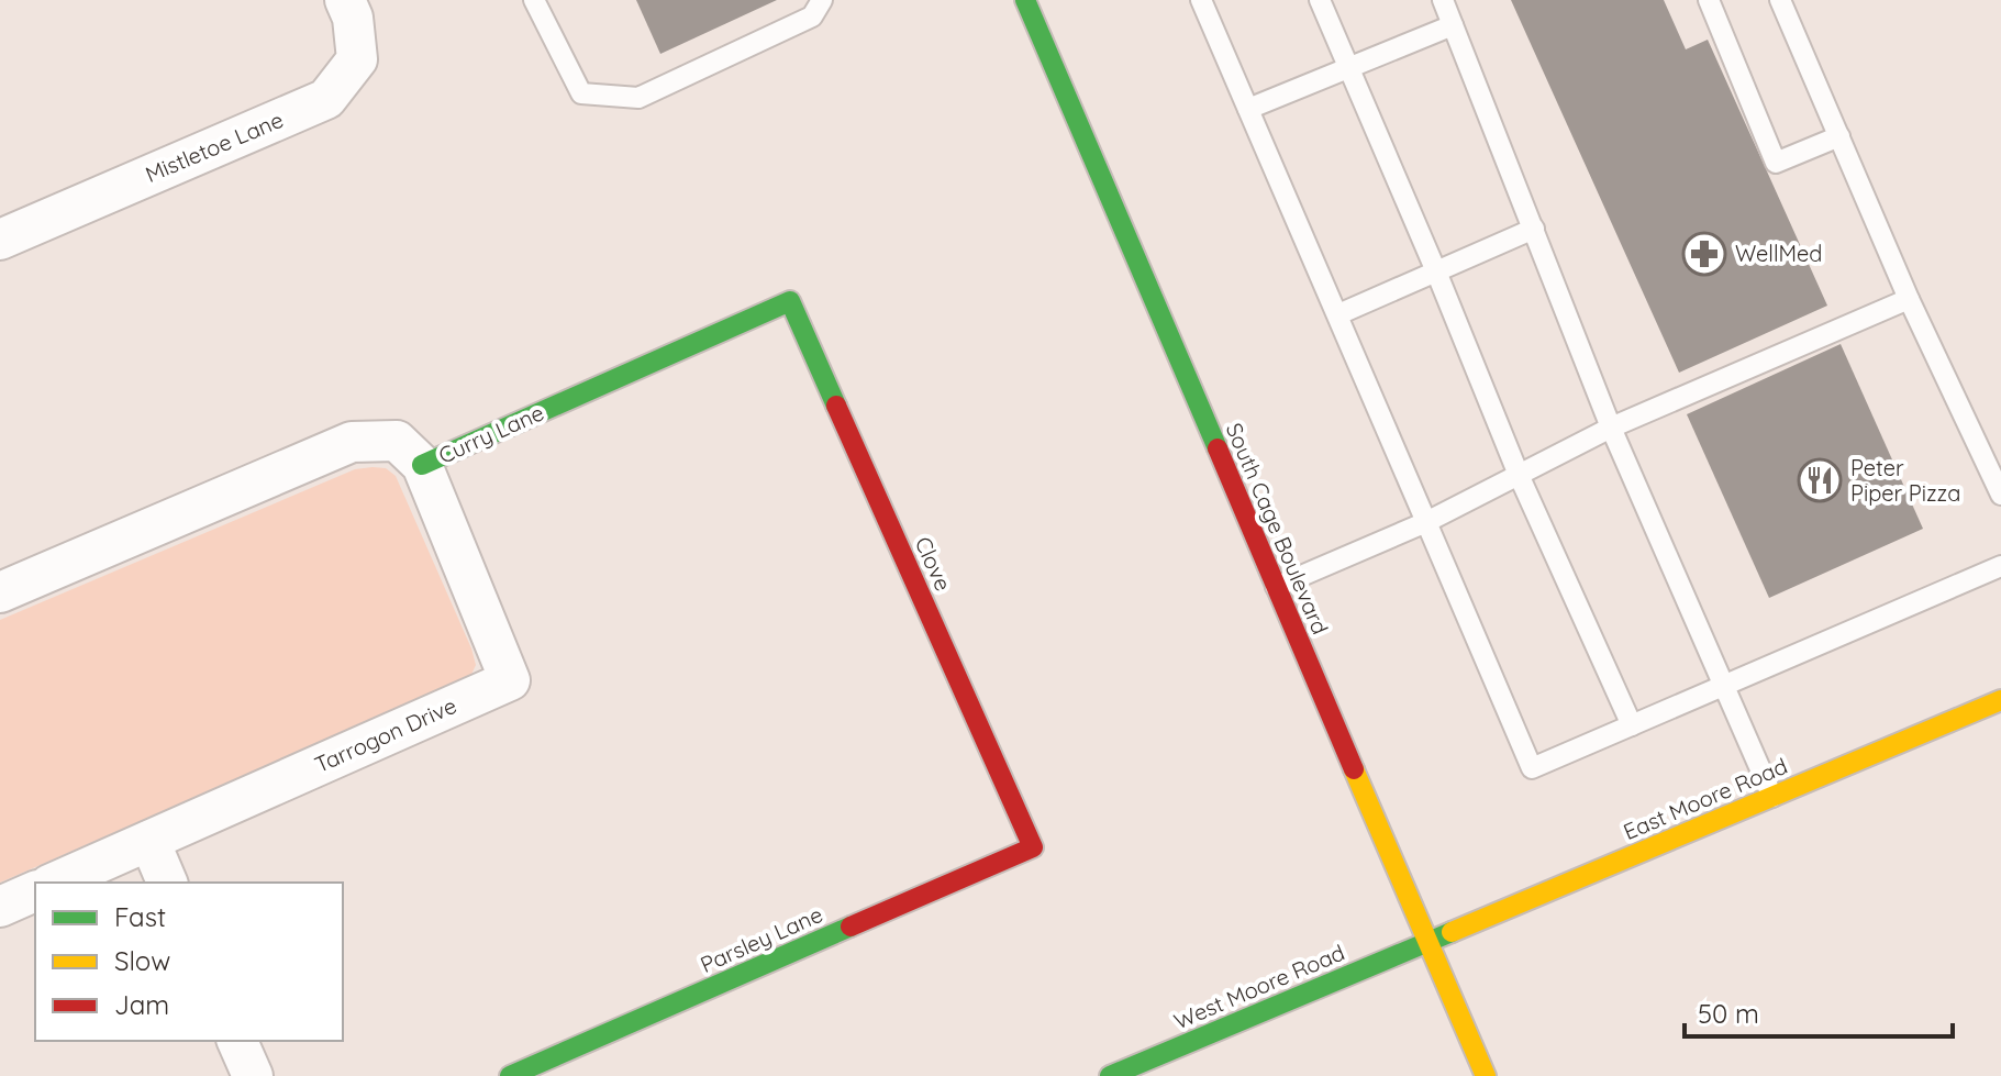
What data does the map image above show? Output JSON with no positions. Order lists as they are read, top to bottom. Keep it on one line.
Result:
{"streets":{"street":["Mistletoe Lane","Curry Lane","South Cage Boulevard","Clove","Tarrogon Drive","East Moore Road","Parsley Lane","West Moore Road"]},"crossings":[["Curry Lane","Clove"],["Curry Lane","Tarrogon Drive"],["South Cage Boulevard","East Moore Road"],["South Cage Boulevard","West Moore Road"],["Clove","Parsley Lane"],["East Moore Road","West Moore Road"]],"places":{"pharmacy":["WellMed"],"restaurant":["Peter Piper Pizza"]},"legend":["Fast","Slow","Jam"],"scale_bar":"50 m"}
